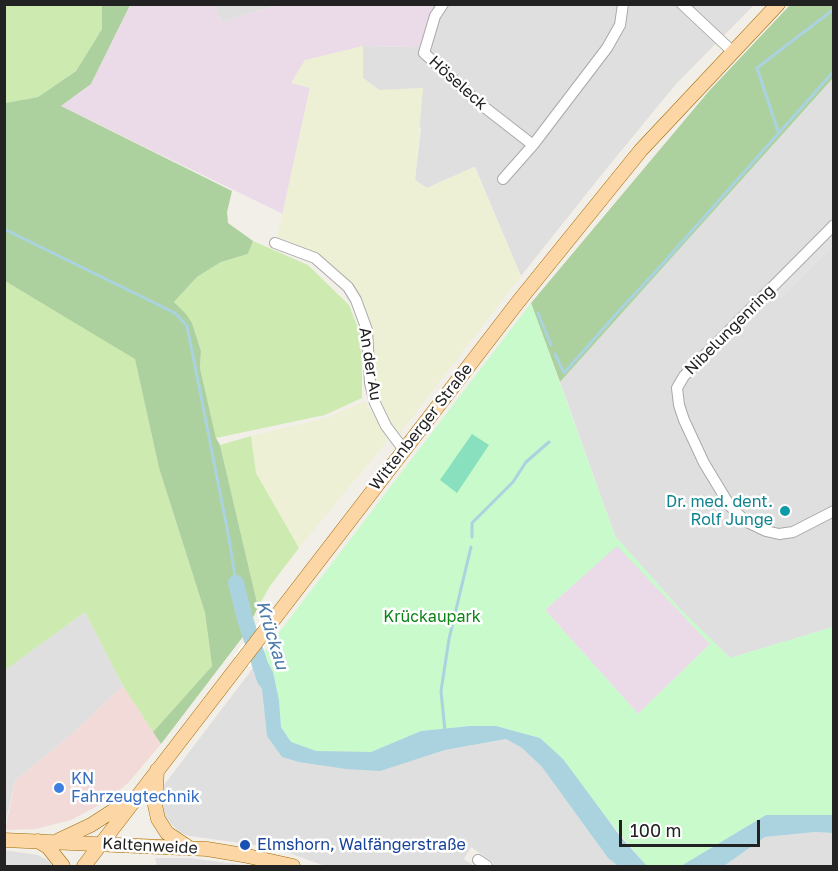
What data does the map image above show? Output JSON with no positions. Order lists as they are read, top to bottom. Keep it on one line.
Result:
{"streets":{"main road":["Wittenberger Straße","Kaltenweide"],"street":["Höseleck","Nibelungenring","An der Au"]},"crossings":[["An der Au","Wittenberger Straße"],["Wittenberger Straße","Kaltenweide"]],"water":["Krückau"],"parks":["Krückaupark"],"places":["Dr. med. dent. Rolf Junge","KN Fahrzeugtechnik","Elmshorn, Walfängerstraße"],"scale_bar":"100 m"}
